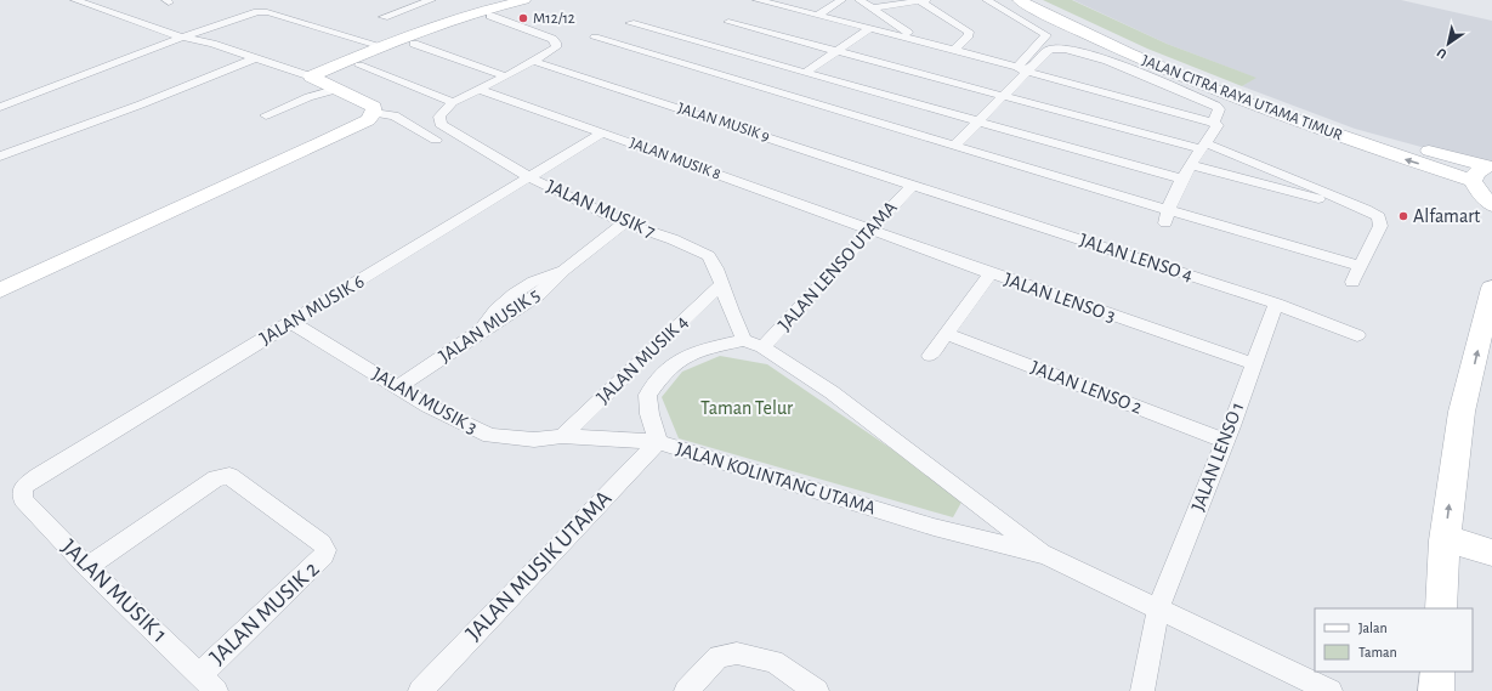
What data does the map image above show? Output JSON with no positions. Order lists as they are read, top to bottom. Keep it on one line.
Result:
{"streets":{"main road":["JALAN CITRA RAYA UTAMA TIMUR"],"street":["JALAN MUSIK 9","JALAN MUSIK 8","JALAN MUSIK 7","JALAN LENSO 4","JALAN LENSO UTAMA","JALAN LENSO 3","JALAN MUSIK 6","JALAN MUSIK 5","JALAN MUSIK 4","JALAN LENSO 2","JALAN MUSIK 3","JALAN LENSO 1","JALAN KOLINTANG UTAMA","JALAN MUSIK UTAMA","JALAN MUSIK 1","JALAN MUSIK 2"]},"crossings":[["JALAN MUSIK 9","JALAN LENSO 4"],["JALAN MUSIK 9","JALAN LENSO UTAMA"],["JALAN MUSIK 8","JALAN LENSO UTAMA"],["JALAN MUSIK 8","JALAN LENSO 3"],["JALAN MUSIK 8","JALAN MUSIK 6"],["JALAN MUSIK 7","JALAN MUSIK 6"],["JALAN MUSIK 7","JALAN MUSIK 5"],["JALAN MUSIK 7","JALAN MUSIK 4"],["JALAN MUSIK 7","JALAN KOLINTANG UTAMA"],["JALAN LENSO 4","JALAN LENSO UTAMA"],["JALAN LENSO 4","JALAN LENSO 1"],["JALAN LENSO UTAMA","JALAN LENSO 3"],["JALAN LENSO UTAMA","JALAN KOLINTANG UTAMA"],["JALAN LENSO 3","JALAN LENSO 1"],["JALAN MUSIK 6","JALAN MUSIK 3"],["JALAN MUSIK 6","JALAN MUSIK 1"],["JALAN MUSIK 5","JALAN MUSIK 3"],["JALAN MUSIK 4","JALAN MUSIK 3"],["JALAN LENSO 2","JALAN LENSO 1"],["JALAN MUSIK 3","JALAN KOLINTANG UTAMA"],["JALAN MUSIK 3","JALAN MUSIK UTAMA"],["JALAN LENSO 1","JALAN KOLINTANG UTAMA"],["JALAN KOLINTANG UTAMA","JALAN MUSIK UTAMA"],["JALAN MUSIK 1","JALAN MUSIK 2"]],"parks":["Taman Telur"],"places":["M12/12","Alfamart"],"legend":["Jalan","Taman"],"north":"bottom left"}
